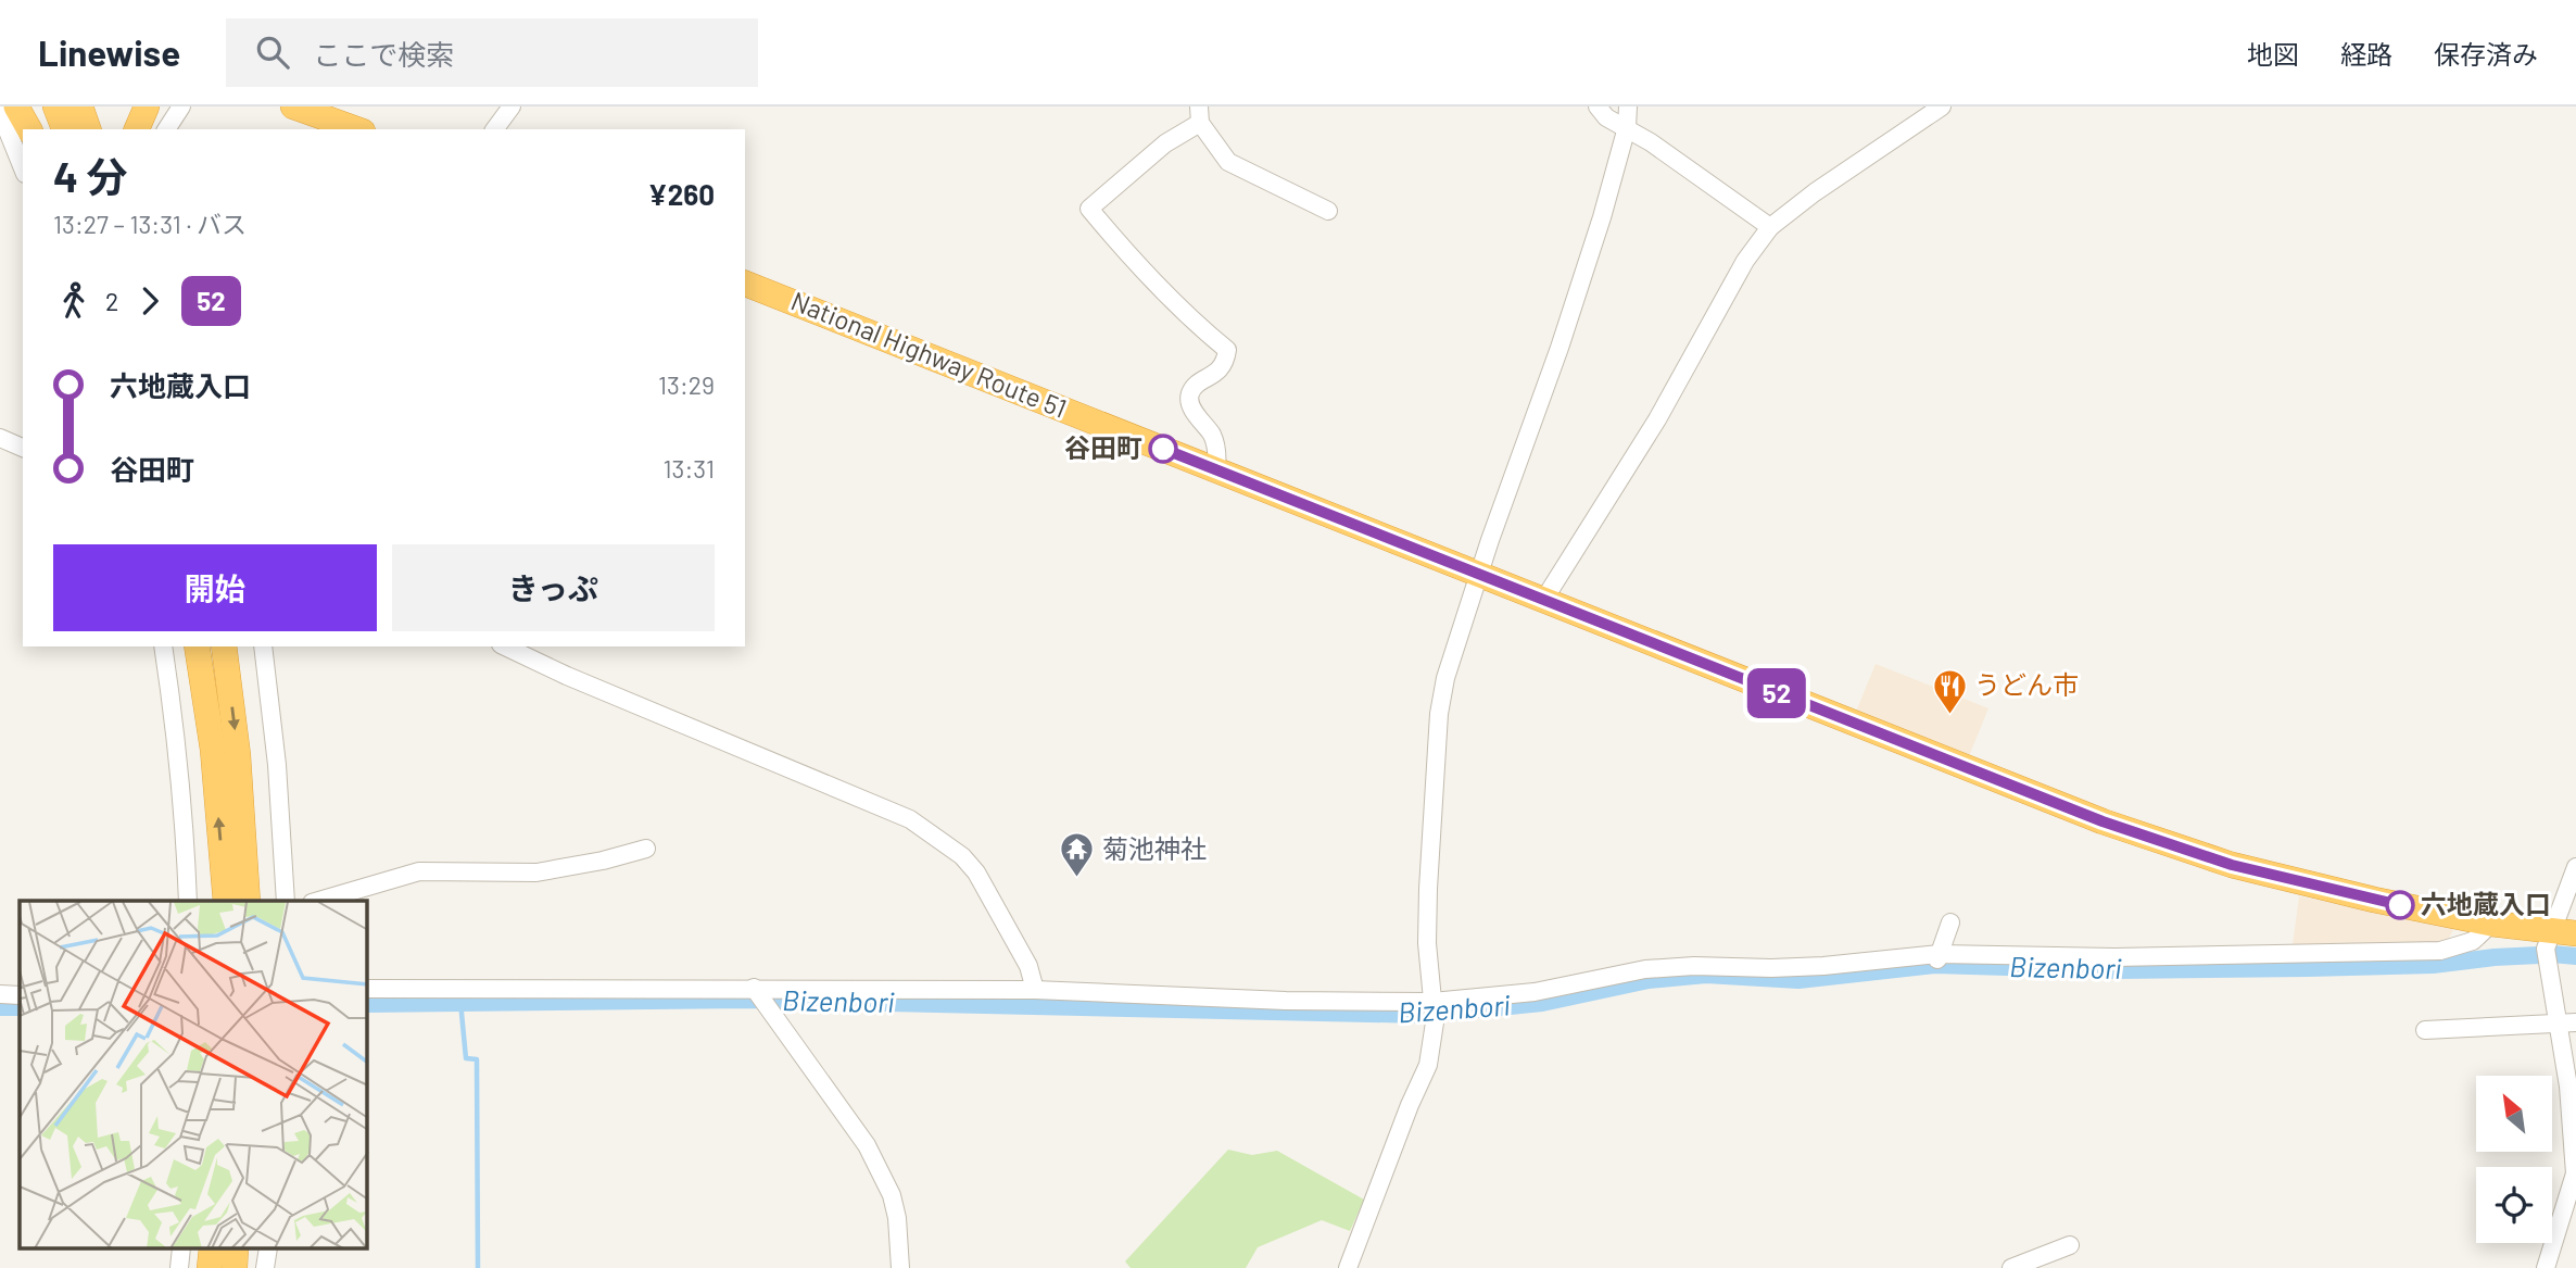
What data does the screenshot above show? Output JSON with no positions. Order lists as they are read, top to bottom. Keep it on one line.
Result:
{"streets":{"highway":["National Highway Route 51"]},"water":["Bizenbori"],"places":{"other":["谷田町","六地蔵入口"],"restaurant":["うどん市"],"temple":["菊池神社"]},"lines":["bus line 52"],"north":"top left","page":{"header":"Linewise","search":"ここで検索","nav":["地図","経路","保存済み"],"on_map":"52","heading":["4 分","13:27 – 13:31 · バス","¥260"],"legs":["2","52"],"list":[{"name":"六地蔵入口","value":"13:29"},{"name":"谷田町","value":"13:31"}],"buttons":["開始","きっぷ"]}}
